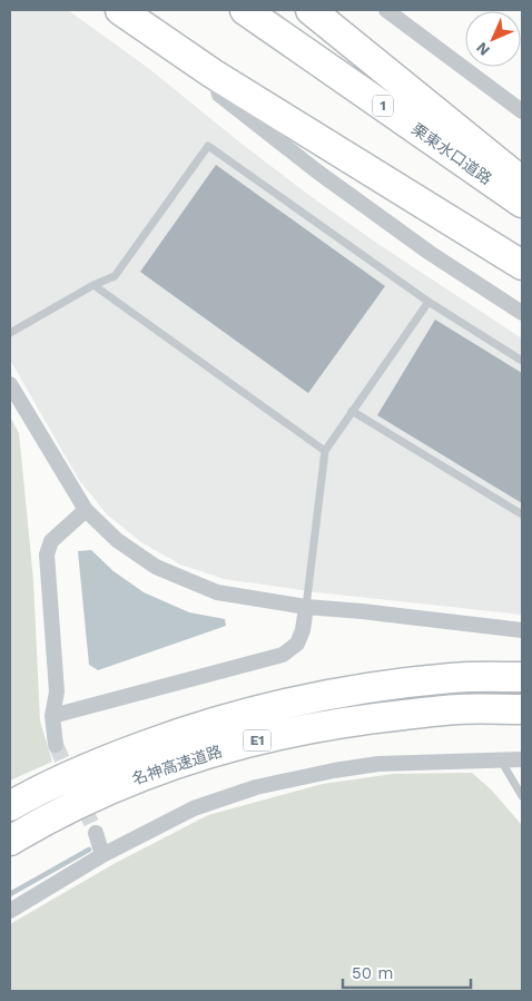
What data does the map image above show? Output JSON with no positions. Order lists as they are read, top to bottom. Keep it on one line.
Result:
{"streets":{"highway":["1","栗東水口道路","E1","名神高速道路"]},"scale_bar":"50 m","north":"bottom left"}
